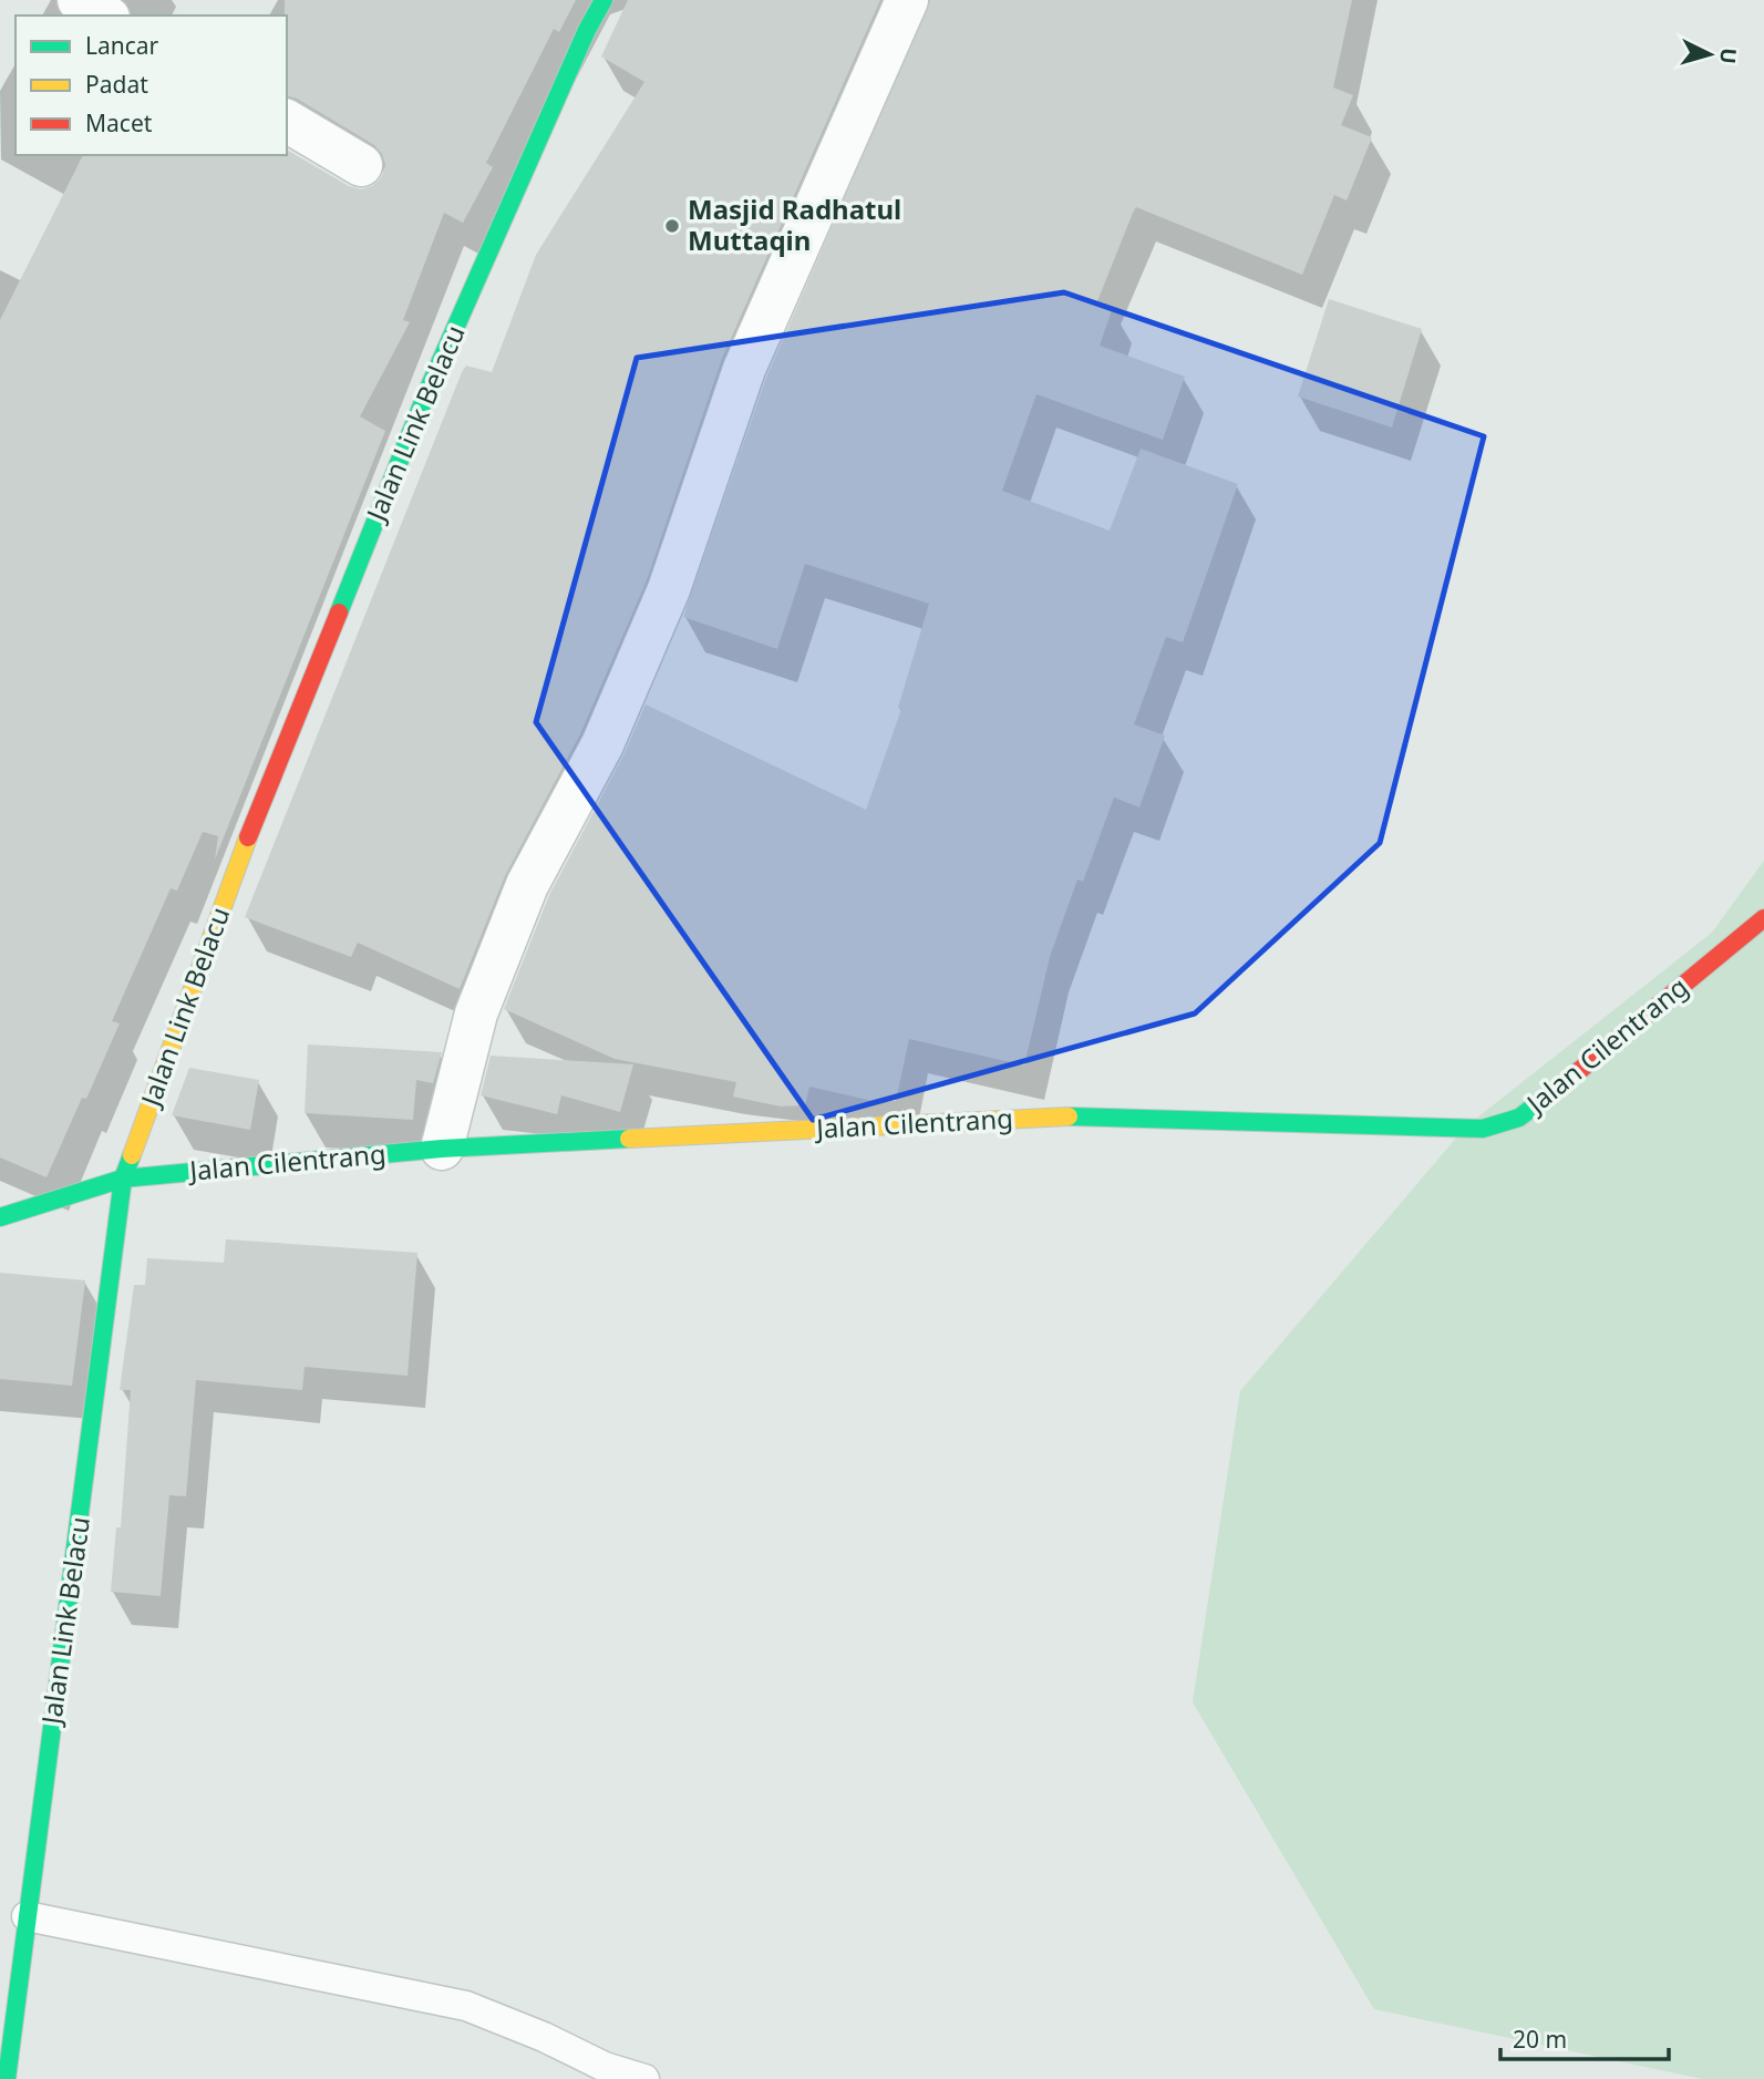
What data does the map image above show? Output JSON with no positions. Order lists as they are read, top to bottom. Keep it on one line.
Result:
{"streets":{"street":["Jalan Link Belacu","Jalan Cilentrang"]},"crossings":[["Jalan Link Belacu","Jalan Cilentrang"]],"places":["Masjid Radhatul Muttaqin"],"legend":["Lancar","Padat","Macet"],"scale_bar":"20 m","north":"right"}
